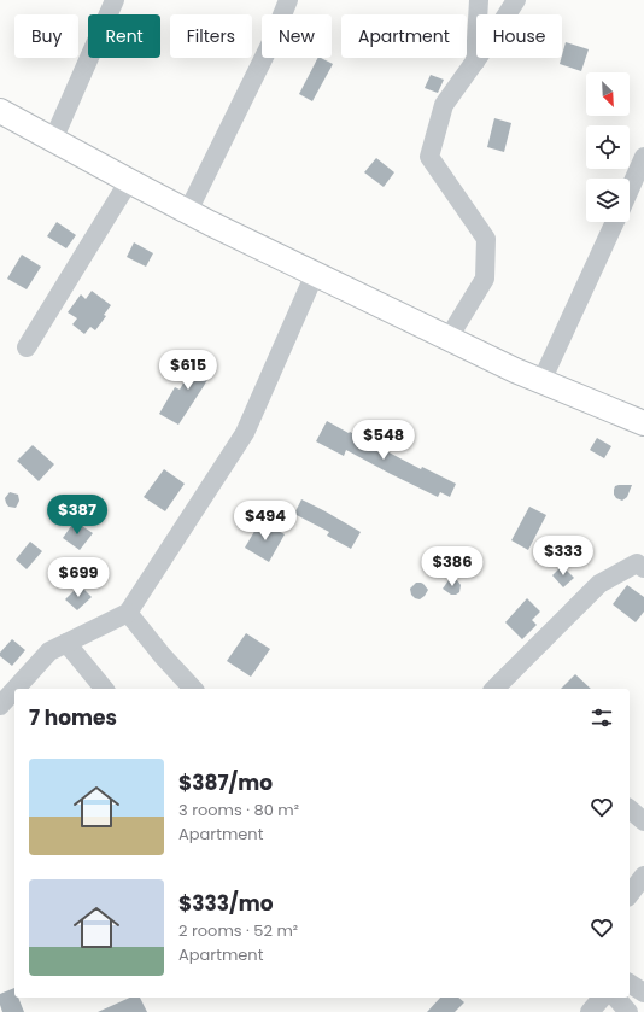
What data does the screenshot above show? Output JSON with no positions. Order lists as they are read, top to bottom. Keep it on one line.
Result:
{"north":"bottom right","page":{"chip":["Buy","Rent","Filters","New","Apartment","House"],"price":["$615","$548","$387","$494","$333","$386","$699"],"heading":"7 homes","list":[{"name":"$387/mo","note":"3 rooms · 80 m² · Apartment"},{"name":"$333/mo","note":"2 rooms · 52 m² · Apartment"}]}}
